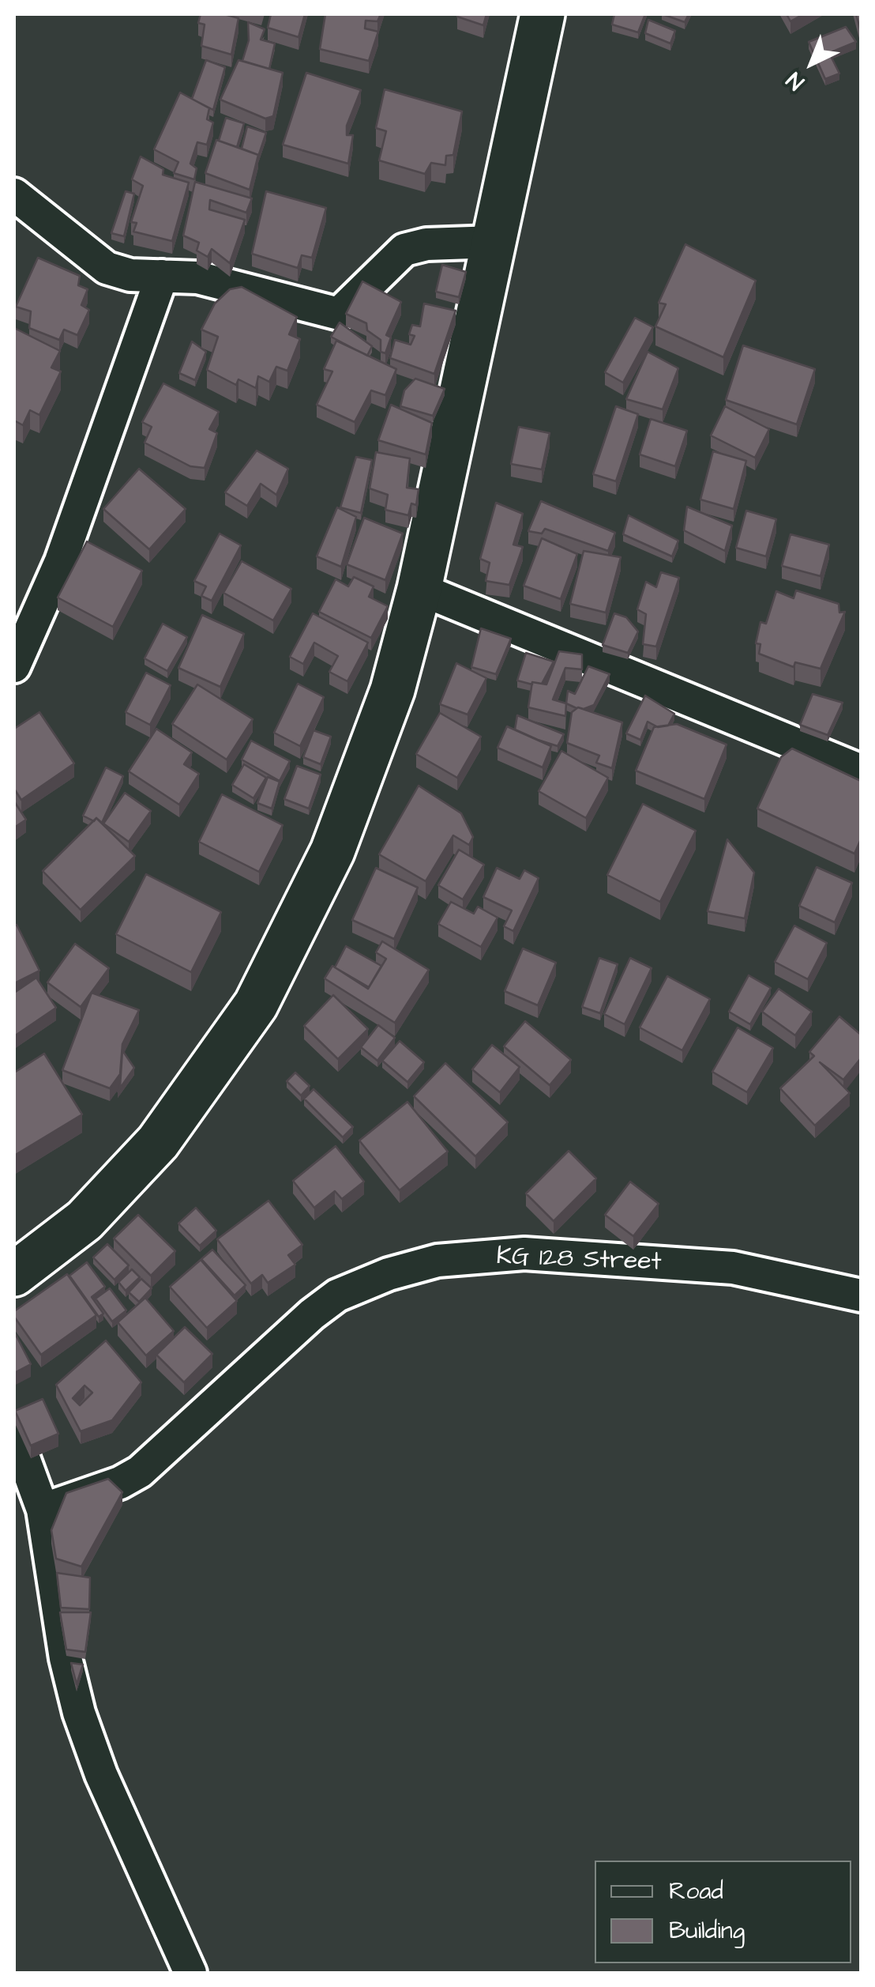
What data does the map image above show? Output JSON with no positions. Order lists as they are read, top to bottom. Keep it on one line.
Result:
{"streets":{"street":["KG 128 Street"]},"legend":["Road","Building"],"north":"bottom left"}
